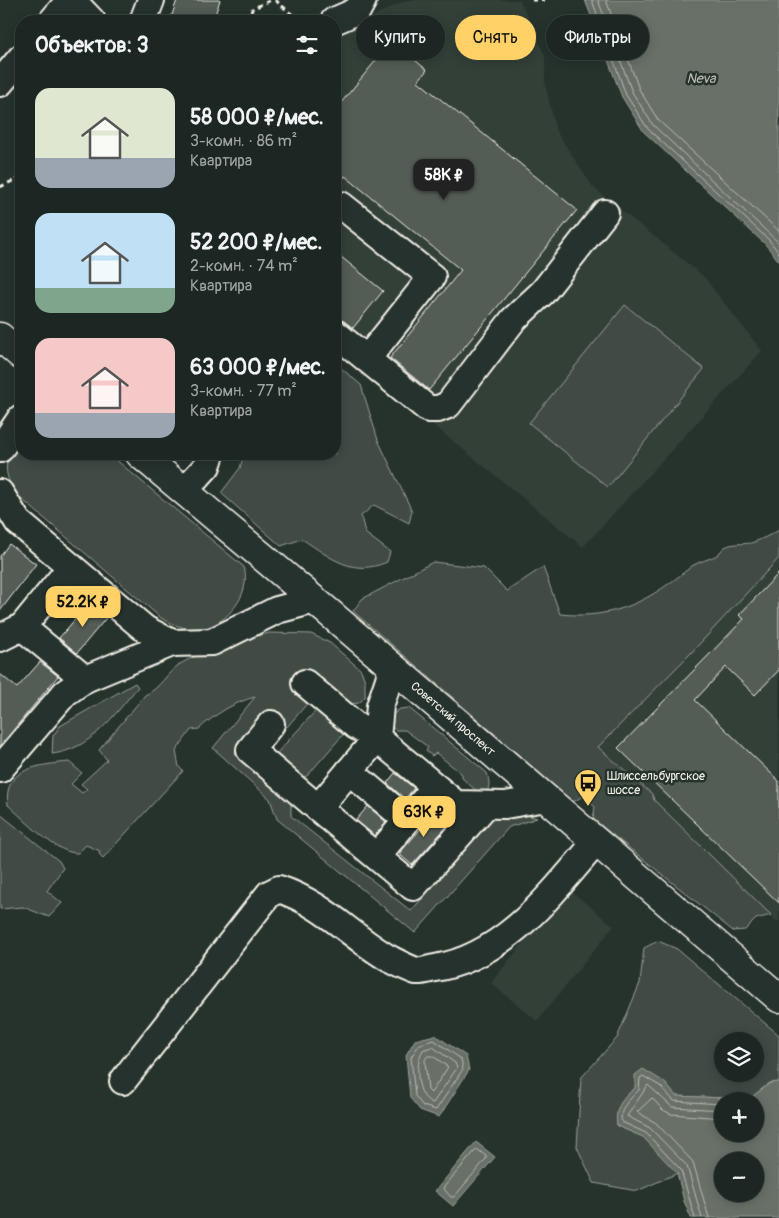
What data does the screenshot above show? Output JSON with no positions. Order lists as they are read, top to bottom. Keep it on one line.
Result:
{"streets":{"main road":["Советский проспект"]},"water":["Neva"],"places":{"bus stop":["Шлиссельбургское шоссе"]},"page":{"chip":["Купить","Снять","Фильтры"],"heading":"Объектов: 3","list":[{"name":"58 000 ₽/мес.","note":"3-комн. · 86 m² · Квартира"},{"name":"52 200 ₽/мес.","note":"2-комн. · 74 m² · Квартира"},{"name":"63 000 ₽/мес.","note":"3-комн. · 77 m² · Квартира"}],"price":["58K ₽","52.2K ₽","63K ₽"],"map_buttons":["+","−"]}}
